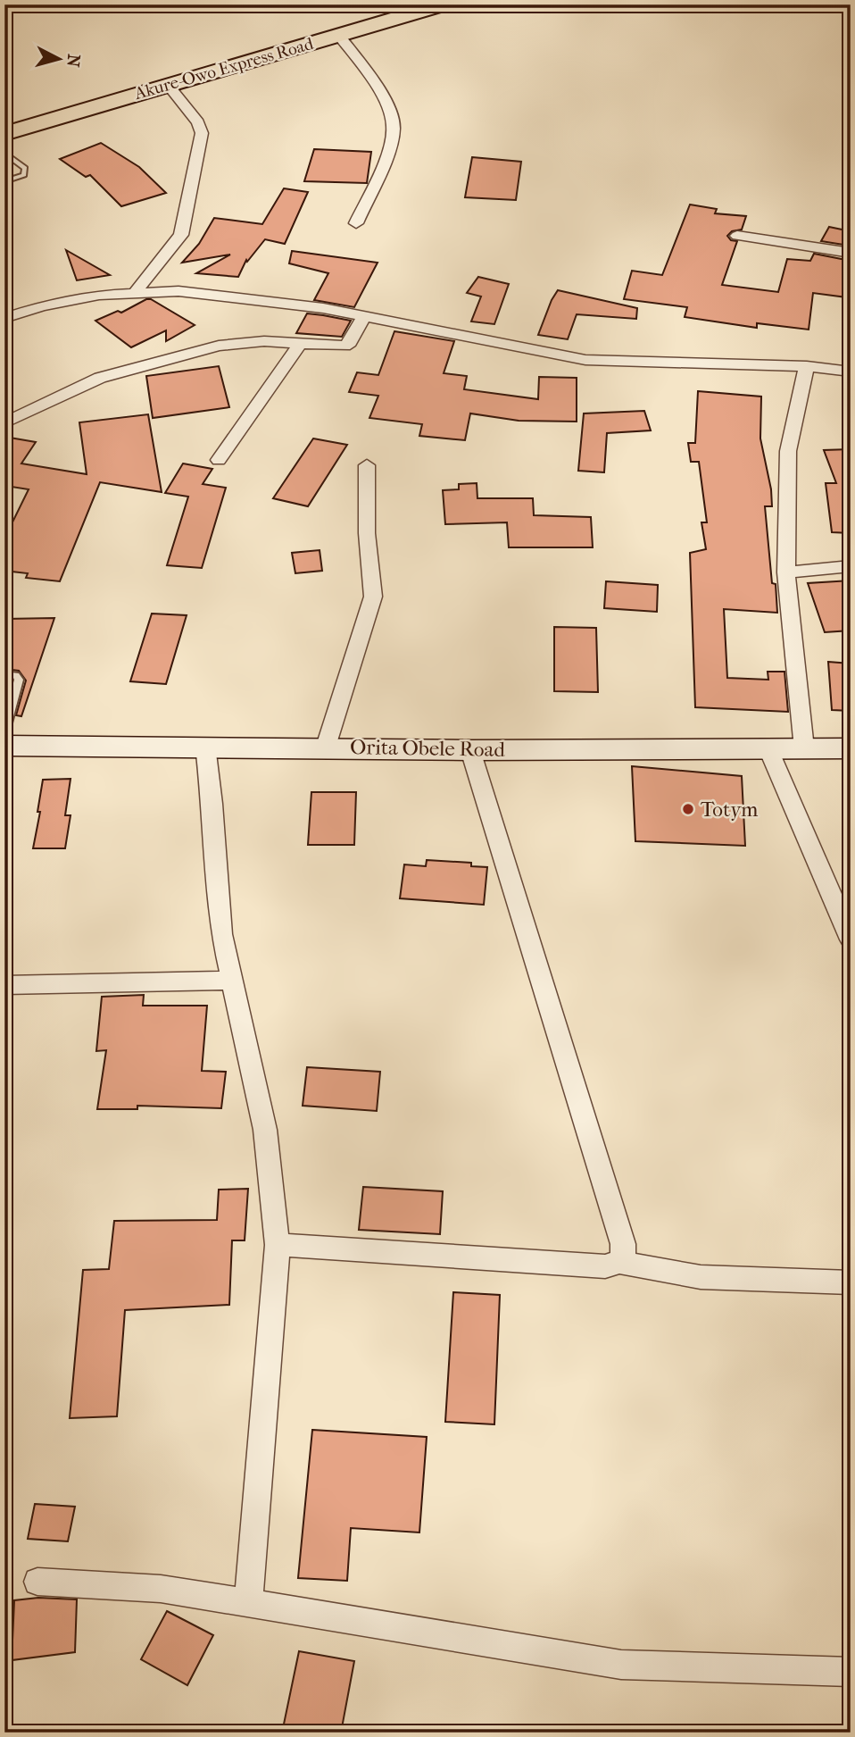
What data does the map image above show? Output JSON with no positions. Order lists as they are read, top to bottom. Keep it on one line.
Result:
{"streets":{"highway":["Akure-Owo Express Road"],"main road":["Orita Obele Road"]},"places":["Totym"],"north":"right"}
